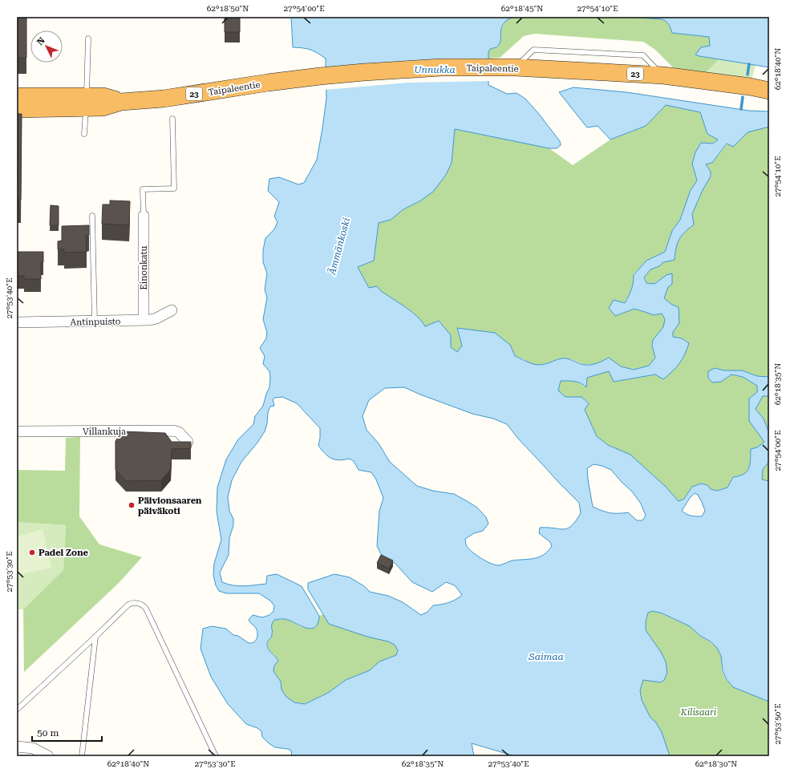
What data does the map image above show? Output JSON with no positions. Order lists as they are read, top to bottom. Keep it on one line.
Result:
{"streets":{"highway":["Taipaleentie","23"],"street":["Einonkatu","Antinpuisto","Villankuja"]},"crossings":[["Einonkatu","Antinpuisto"]],"water":["Unnukka","Ämmänkoski","Saimaa"],"parks":["Kilisaari"],"places":["Päivionsaaren päiväkoti","Padel Zone"],"scale_bar":"50 m","north":"top left","coordinates":["62°18'50\"N","27°54'00\"E","62°18'45\"N","27°54'10\"E","62°18'40\"N","27°53'40\"E","62°18'35\"N","27°53'30\"E","27°53'50\"E","62°18'30\"N"]}
